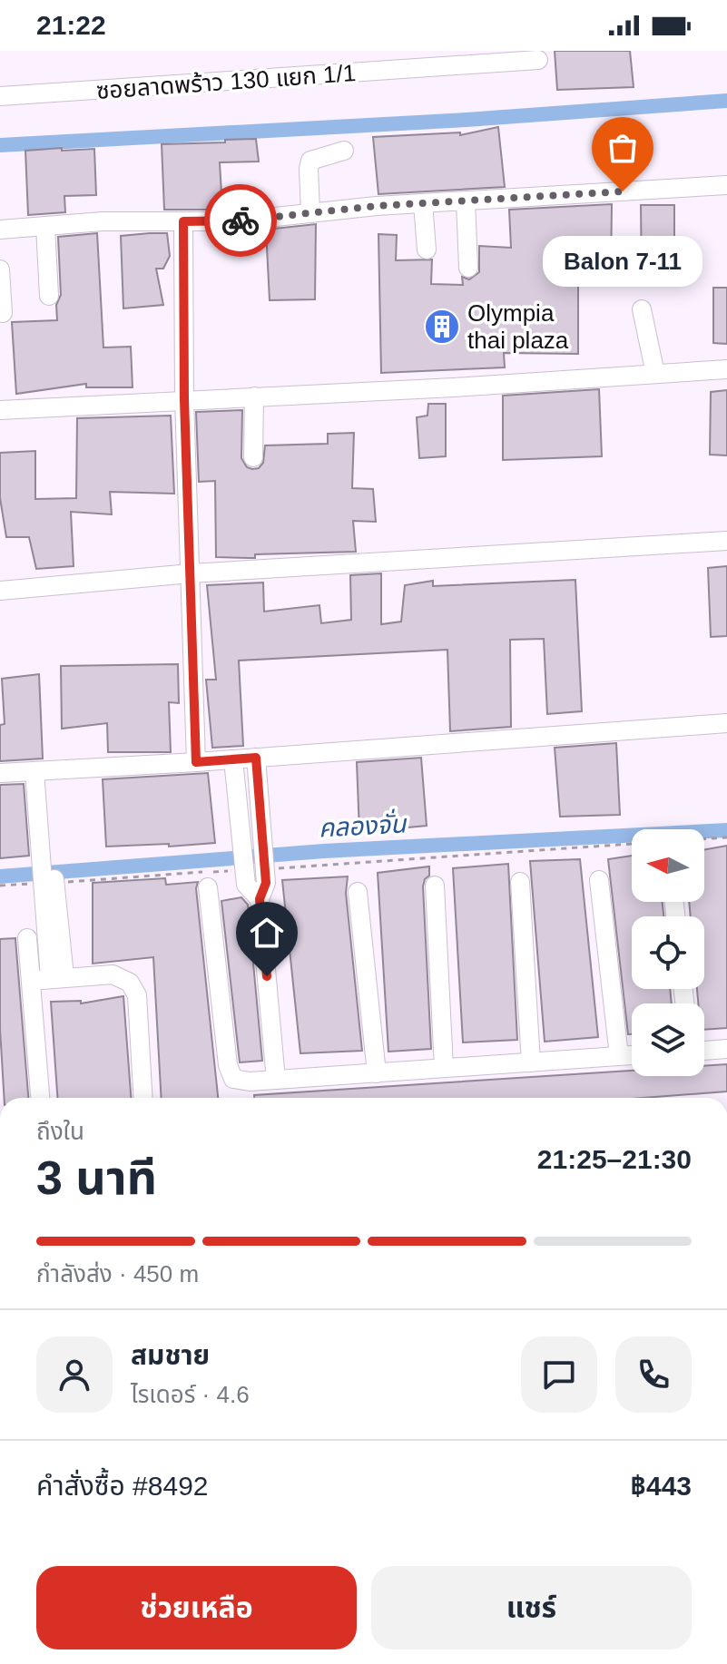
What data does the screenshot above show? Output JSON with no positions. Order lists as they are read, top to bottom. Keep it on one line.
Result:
{"streets":{"street":["ซอยลาดพร้าว 130 แยก 1/1"]},"water":["คลองจั่น"],"places":{"other":["Balon 7-11"],"building":["Olympia thai plaza"]},"north":"left","page":{"status":"21:22","bubble":"Balon 7-11","heading":["3 นาที","ถึงใน","21:25–21:30"],"panel":["สมชาย","ไรเดอร์ · 4.6","คำสั่งซื้อ #8492","฿443"],"bar":"กำลังส่ง · 450 m","buttons":["ช่วยเหลือ","แชร์"]}}
